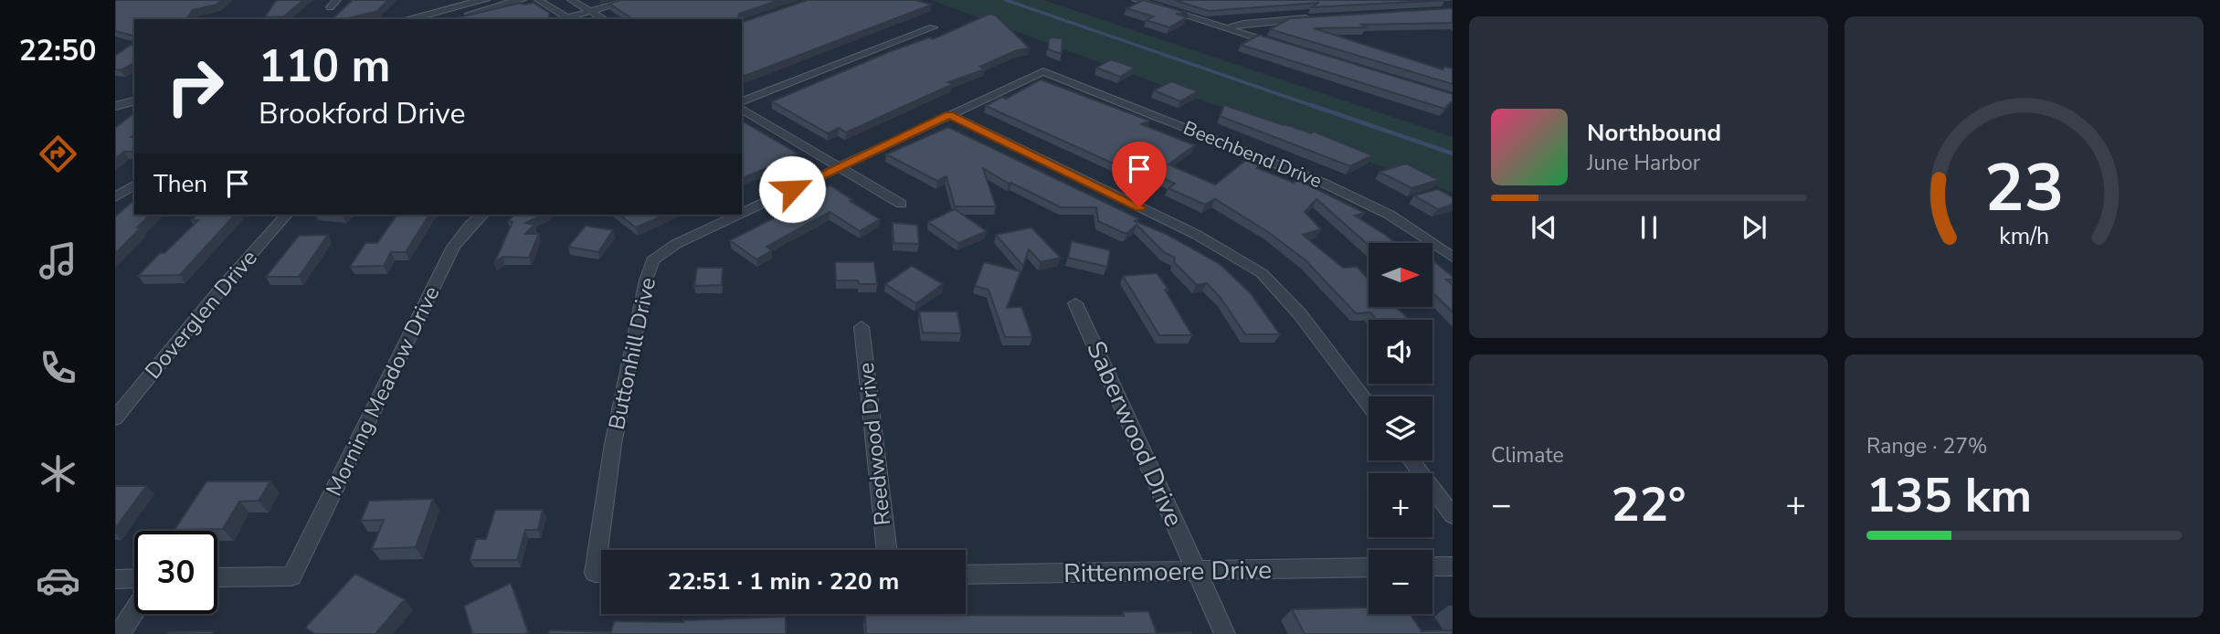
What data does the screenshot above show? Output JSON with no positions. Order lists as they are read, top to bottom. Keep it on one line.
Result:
{"streets":{"street":["Beechbend Drive","Doverglen Drive","Buttonhill Drive","Morning Meadow Drive","Saberwood Drive","Reedwood Drive","Rittenmoere Drive"]},"crossings":[["Beechbend Drive","Buttonhill Drive"],["Saberwood Drive","Rittenmoere Drive"]],"north":"right","page":{"tabs":"22:50","turn":["110 m","Brookford Drive"],"song":["Northbound","June Harbor"],"then":"Then","map_buttons":["+","−"],"tile":["Climate",["Range · 27%","135 km"]],"heat":["−","22°","+"],"limit":"30","trip":"22:51 · 1 min · 220 m","gauge":["23","km/h"]}}
